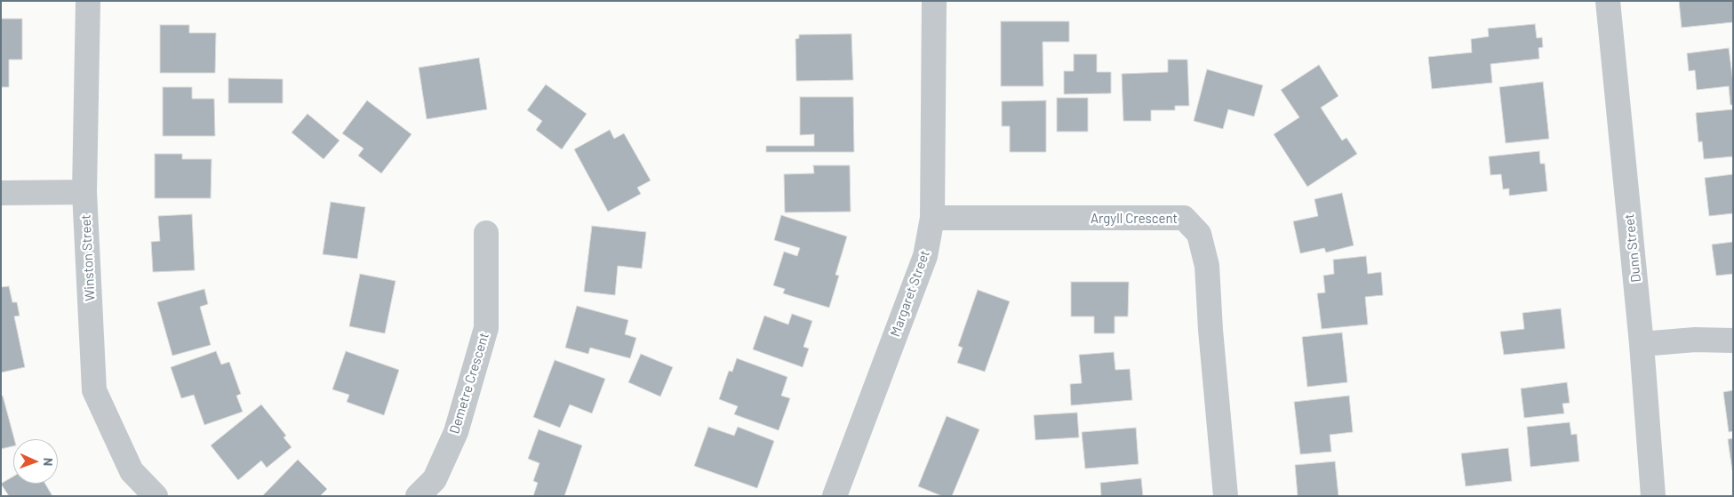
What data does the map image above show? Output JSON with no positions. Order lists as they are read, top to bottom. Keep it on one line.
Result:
{"streets":{"street":["Argyll Crescent","Dunn Street","Winston Street","Margaret Street","Demetre Crescent"]},"crossings":[["Argyll Crescent","Margaret Street"]],"north":"right"}
